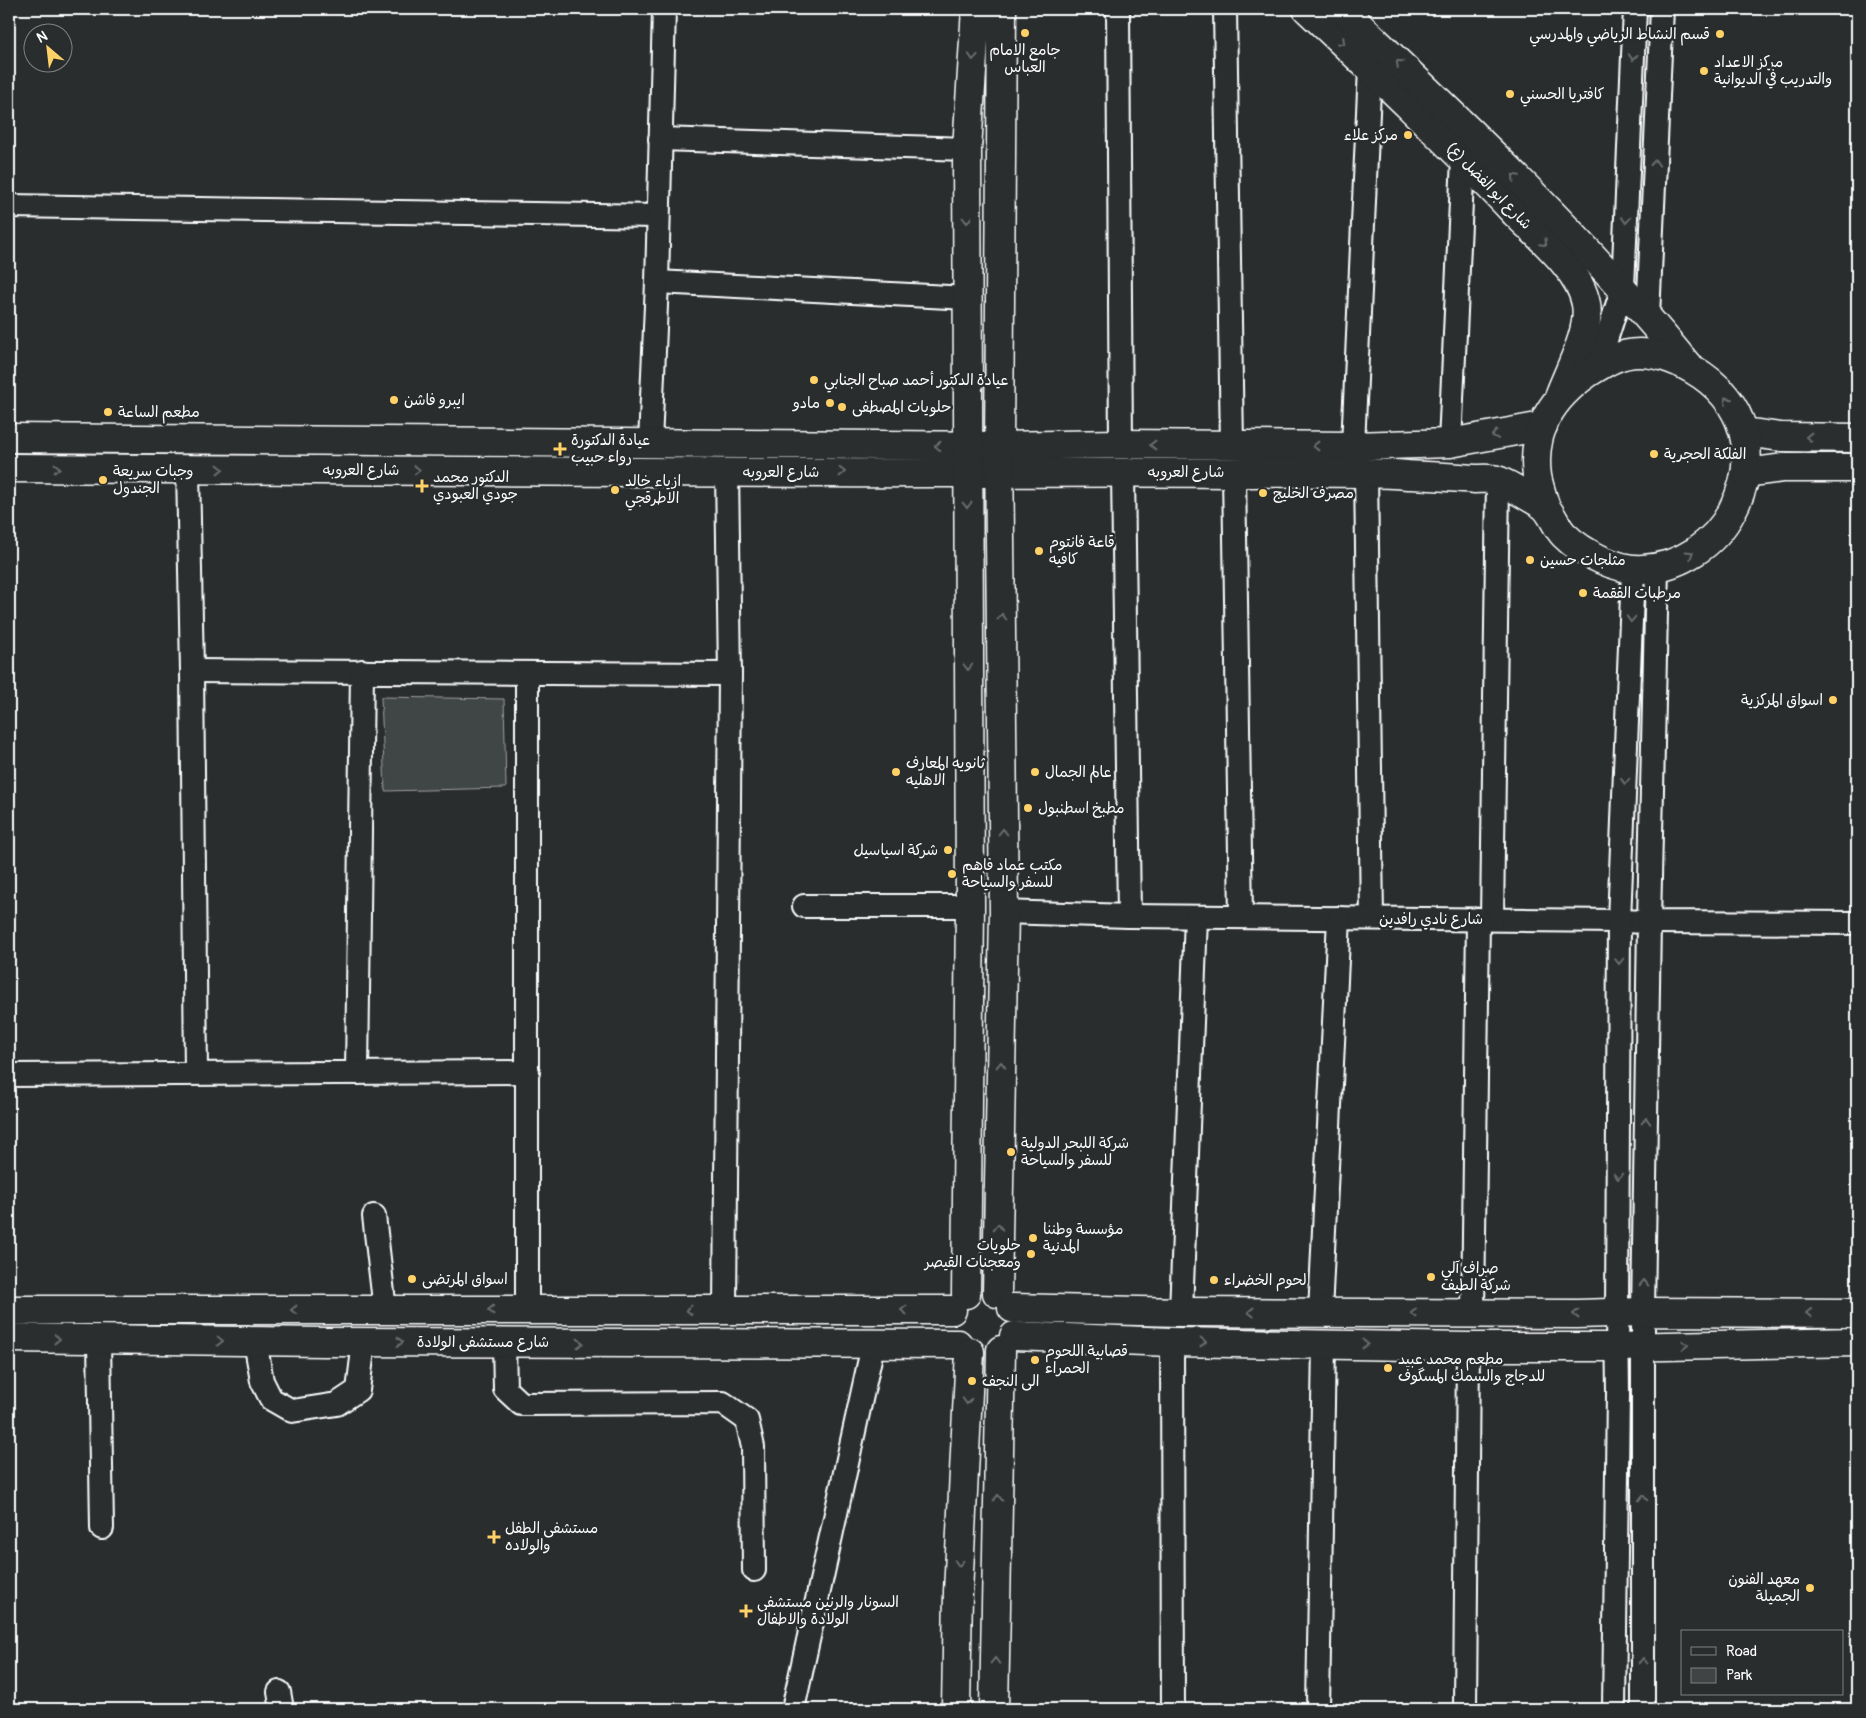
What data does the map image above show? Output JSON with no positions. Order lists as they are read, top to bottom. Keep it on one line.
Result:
{"streets":{"main road":["شارع ابو الفضل (ع)","شارع العروبه","شارع مستشفى الولادة"],"street":["شارع نادي رافدين"]},"crossings":[["شارع ابو الفضل (ع)","شارع العروبه"]],"places":{"other":["جامع الامام العباس","قسم النشاط الرياضي والمدرسي","مركز الاعداد والتدريب في الديوانية","كافتريا الحسني","مركز علاء","عيادة الدكتور أحمد صباح الجنابي","ايبرو فاشن","مادو","حلويات المصطفى","مطعم الساعة","الفلكة الحجرية","وجبات سريعة الجندول","ازياء خالد الاطرقجي","مصرف الخليج","قاعة فانتوم كافيه","مثلجات حسين","مرطبات الفقمة","اسواق المركزية","ثانويه المعارف الاهليه","عالم الجمال","مطبخ اسطنبول","شركة اسياسيل","مكتب عماد فاهم للسفر والسياحة","شركة اللبحر الدولية للسفر والسياحة","مؤسسة وطننا المدنية","حلويات ومعجنات القيصر","صراف آلي شركة الطيف","اسواق المرتضى","لحوم الخضراء","قصابية اللحوم الحمراء","مطعم محمد عبيد للدجاج والسمك المسگوف","الى النجف","معهد الفنون الجميلة"],"health":["عيادة الدكتورة رواء حبيب","الدكتور محمد جودي العبودي","مستشفى الطفل والولاده","السونار والرنين مستشفى الولادة والاطفال"]},"legend":["Road","Park"],"north":"top left"}
